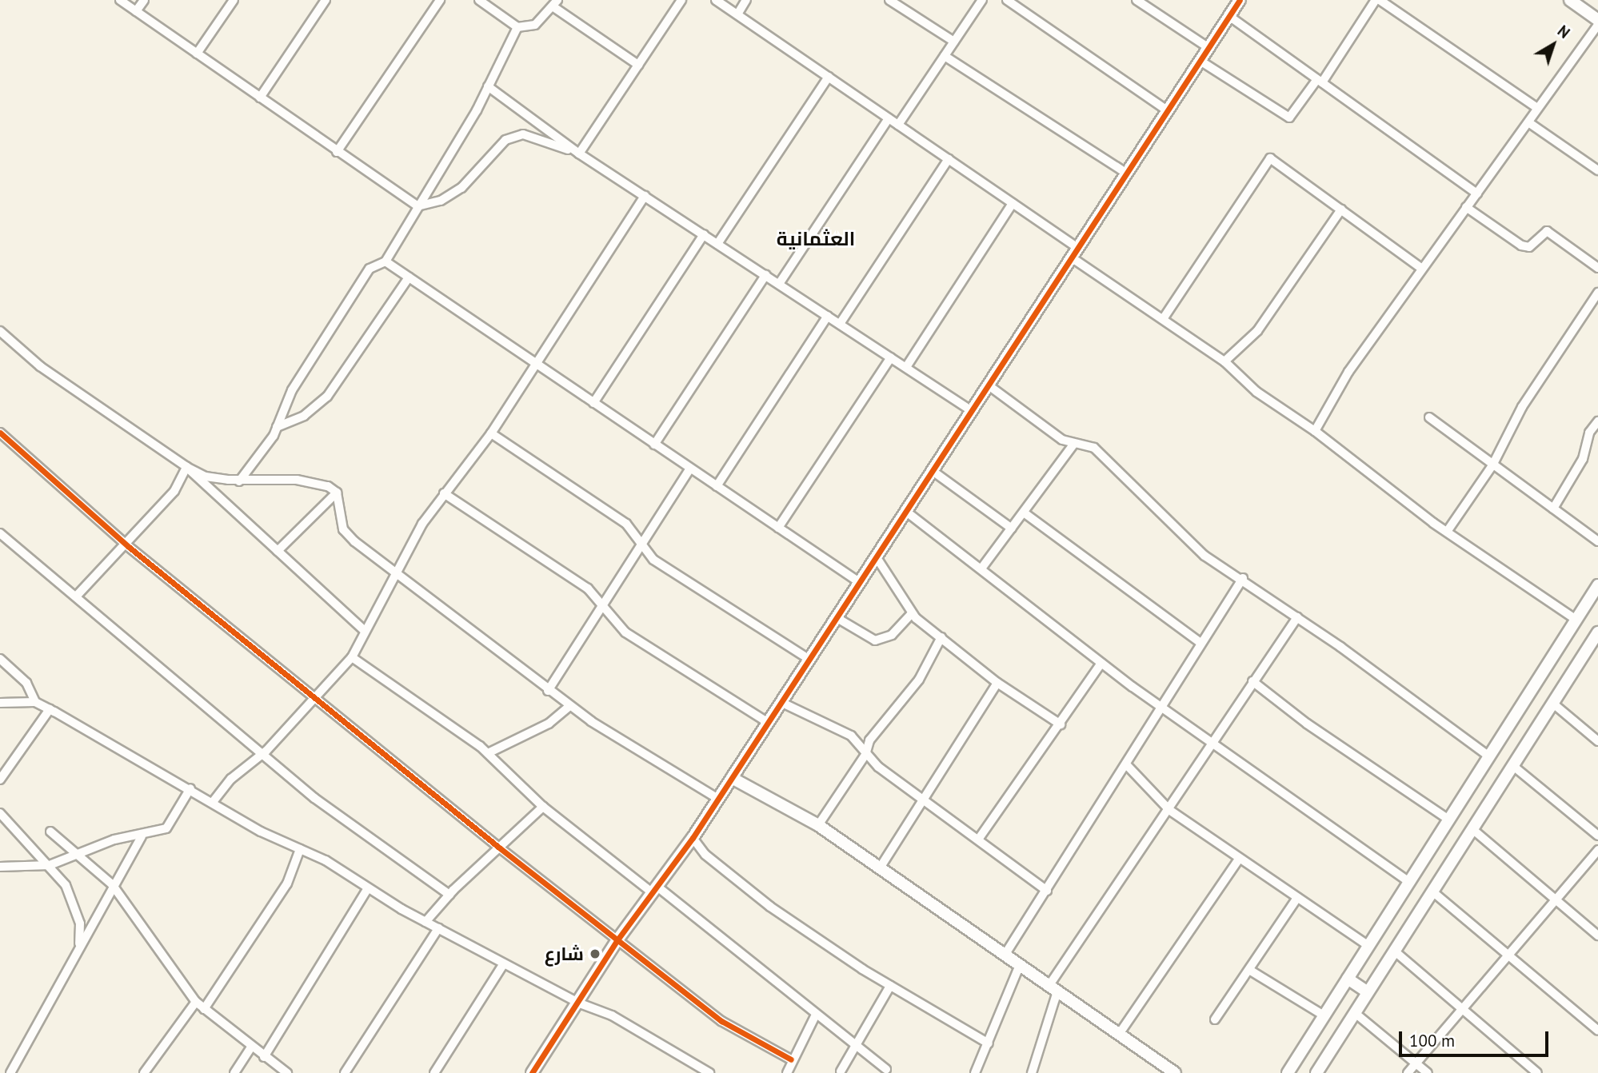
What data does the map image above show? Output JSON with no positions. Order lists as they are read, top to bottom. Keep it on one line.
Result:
{"districts":["العثمانية"],"places":["شارع"],"scale_bar":"100 m","north":"top right"}
